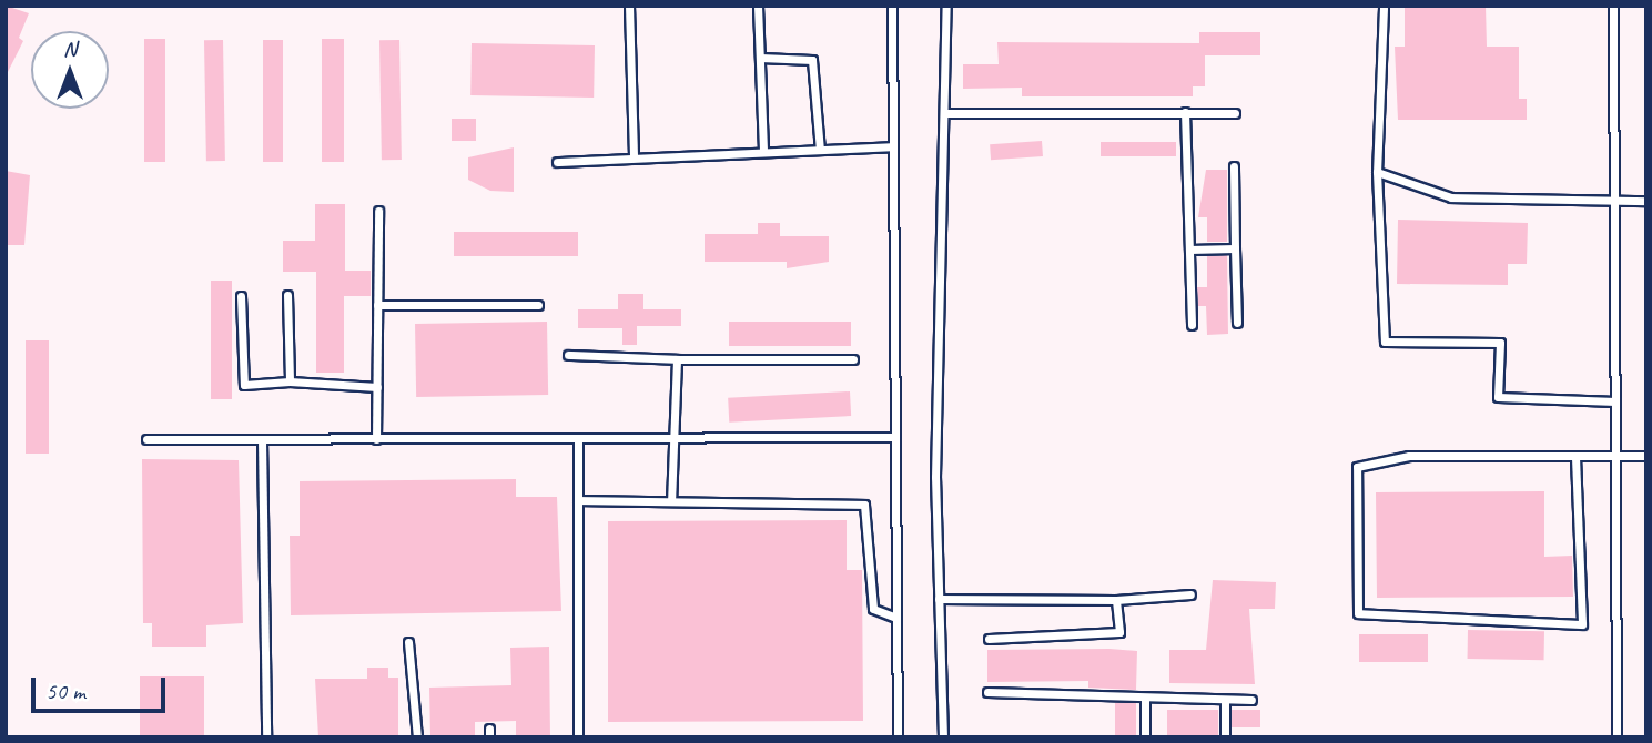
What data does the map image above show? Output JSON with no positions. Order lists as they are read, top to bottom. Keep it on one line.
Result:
{"scale_bar":"50 m","north":"top"}
